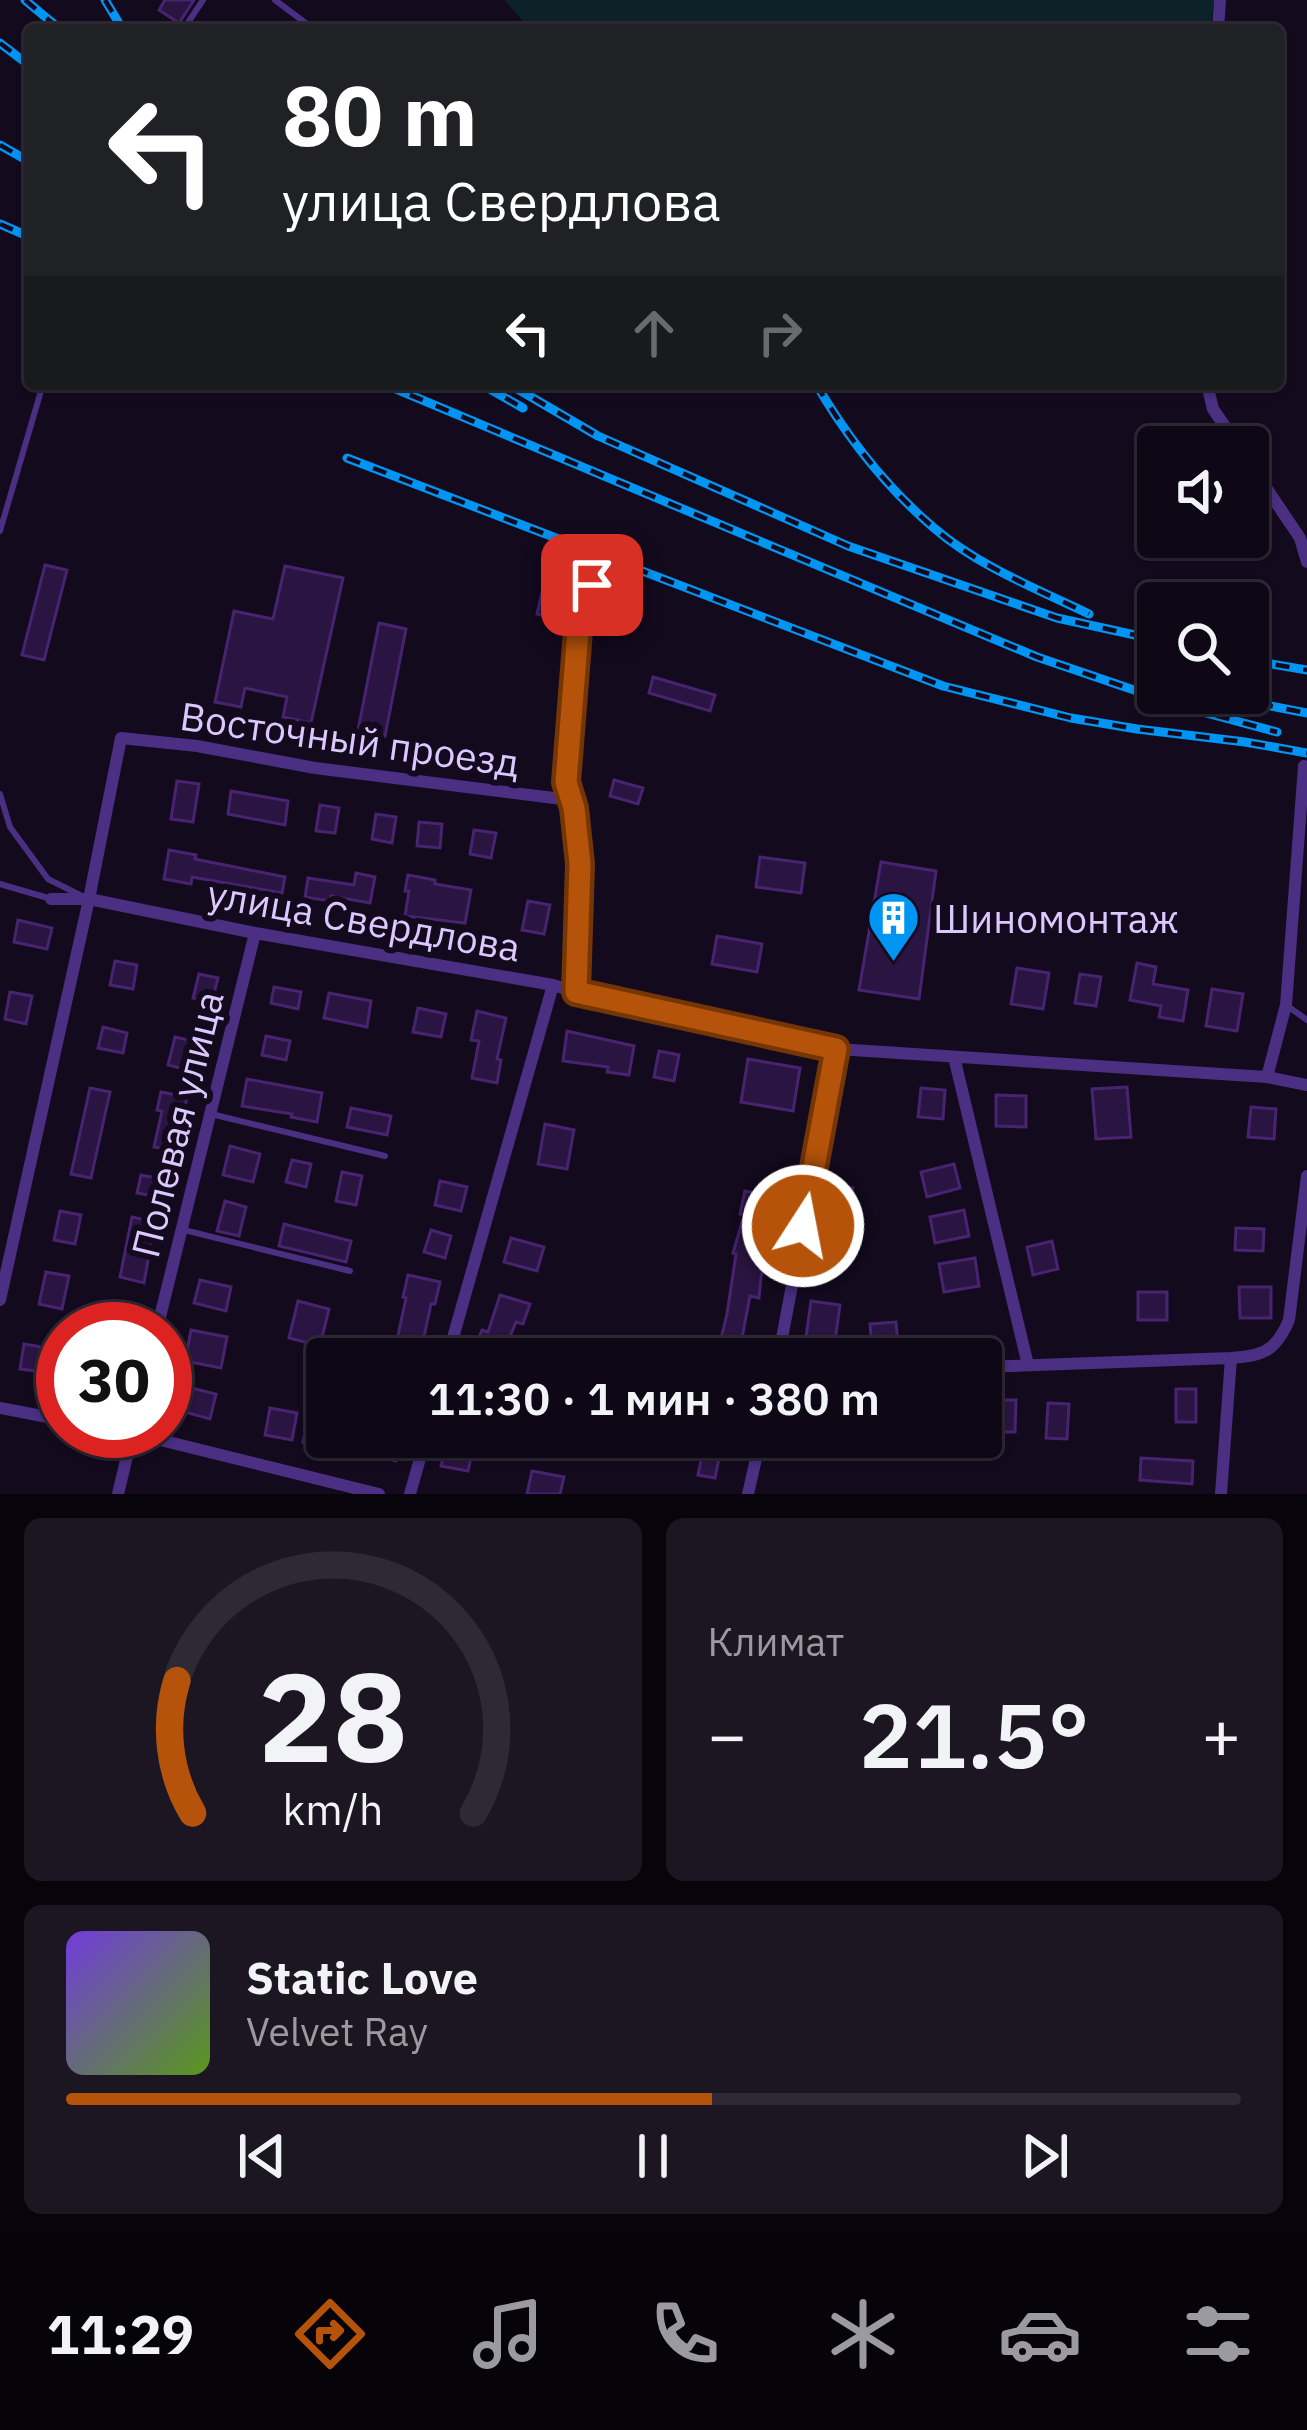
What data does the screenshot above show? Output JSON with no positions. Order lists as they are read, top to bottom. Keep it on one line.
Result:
{"streets":{"street":["Восточный проезд","улица Свердлова","Полевая улица"]},"crossings":[["Восточный проезд","улица Свердлова"],["улица Свердлова","Полевая улица"]],"places":{"building":["Шиномонтаж"]},"page":{"turn":["80 m","улица Свердлова"],"limit":"30","trip":"11:30 · 1 мин · 380 m","tile":"Климат","heat":["−","21.5°","+"],"song":["Static Love","Velvet Ray"],"tabs":"11:29","gauge":["28","km/h"]}}
